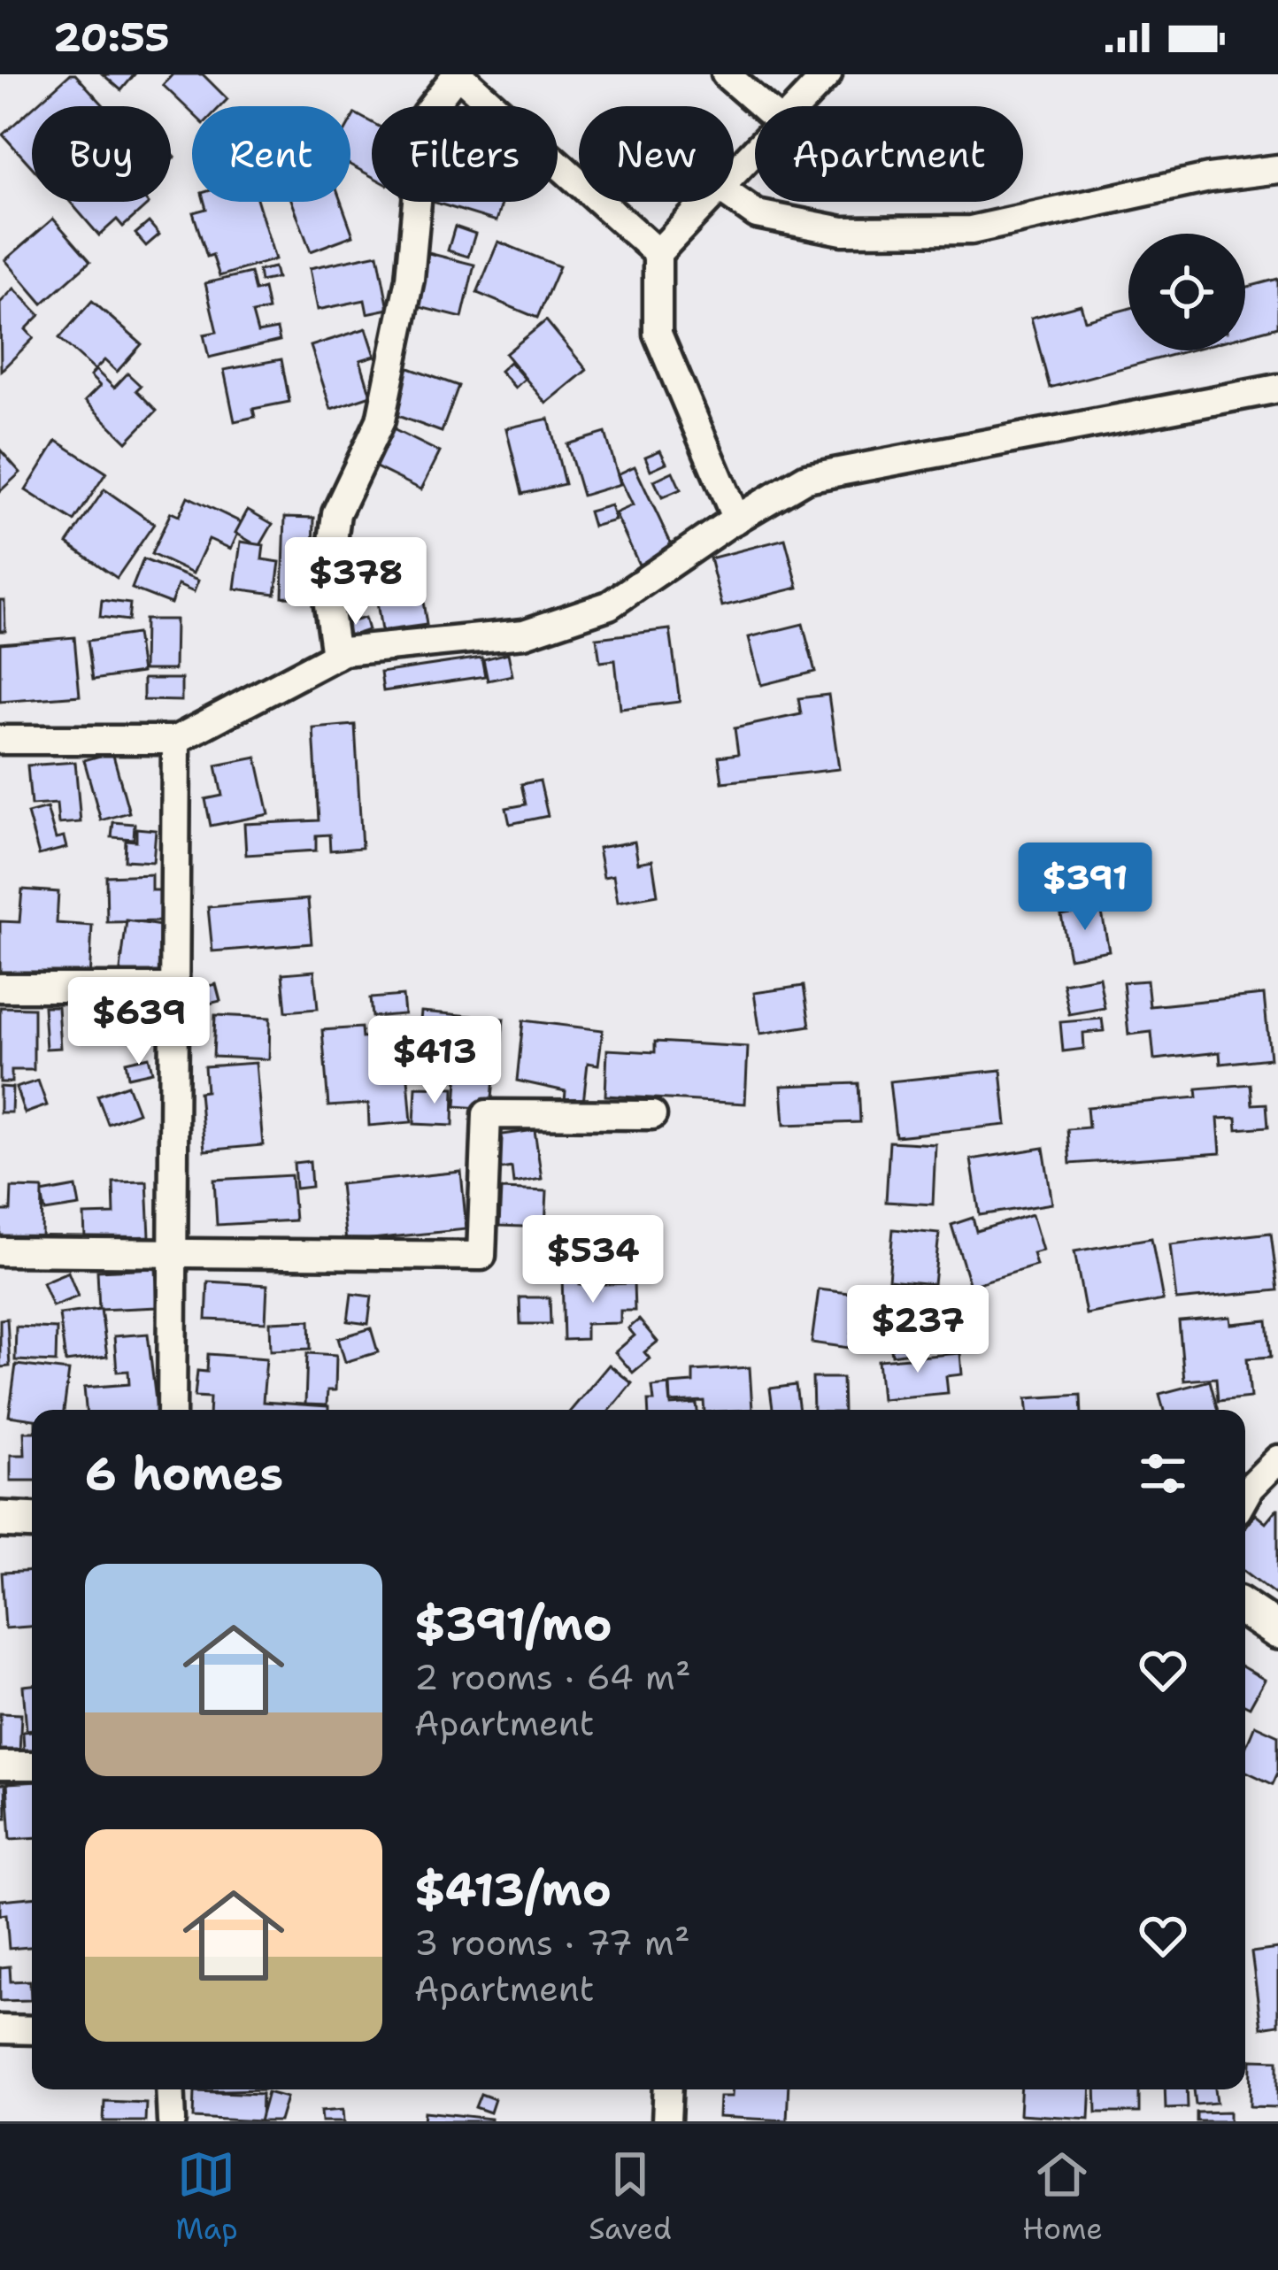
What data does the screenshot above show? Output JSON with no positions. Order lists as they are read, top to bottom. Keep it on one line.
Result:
{"page":{"status":"20:55","chip":["Buy","Rent","Filters","New","Apartment"],"price":["$378","$391","$639","$413","$534","$237"],"heading":"6 homes","list":[{"name":"$391/mo","note":"2 rooms · 64 m² · Apartment"},{"name":"$413/mo","note":"3 rooms · 77 m² · Apartment"}],"tabs":["Map","Saved","Home"]}}
